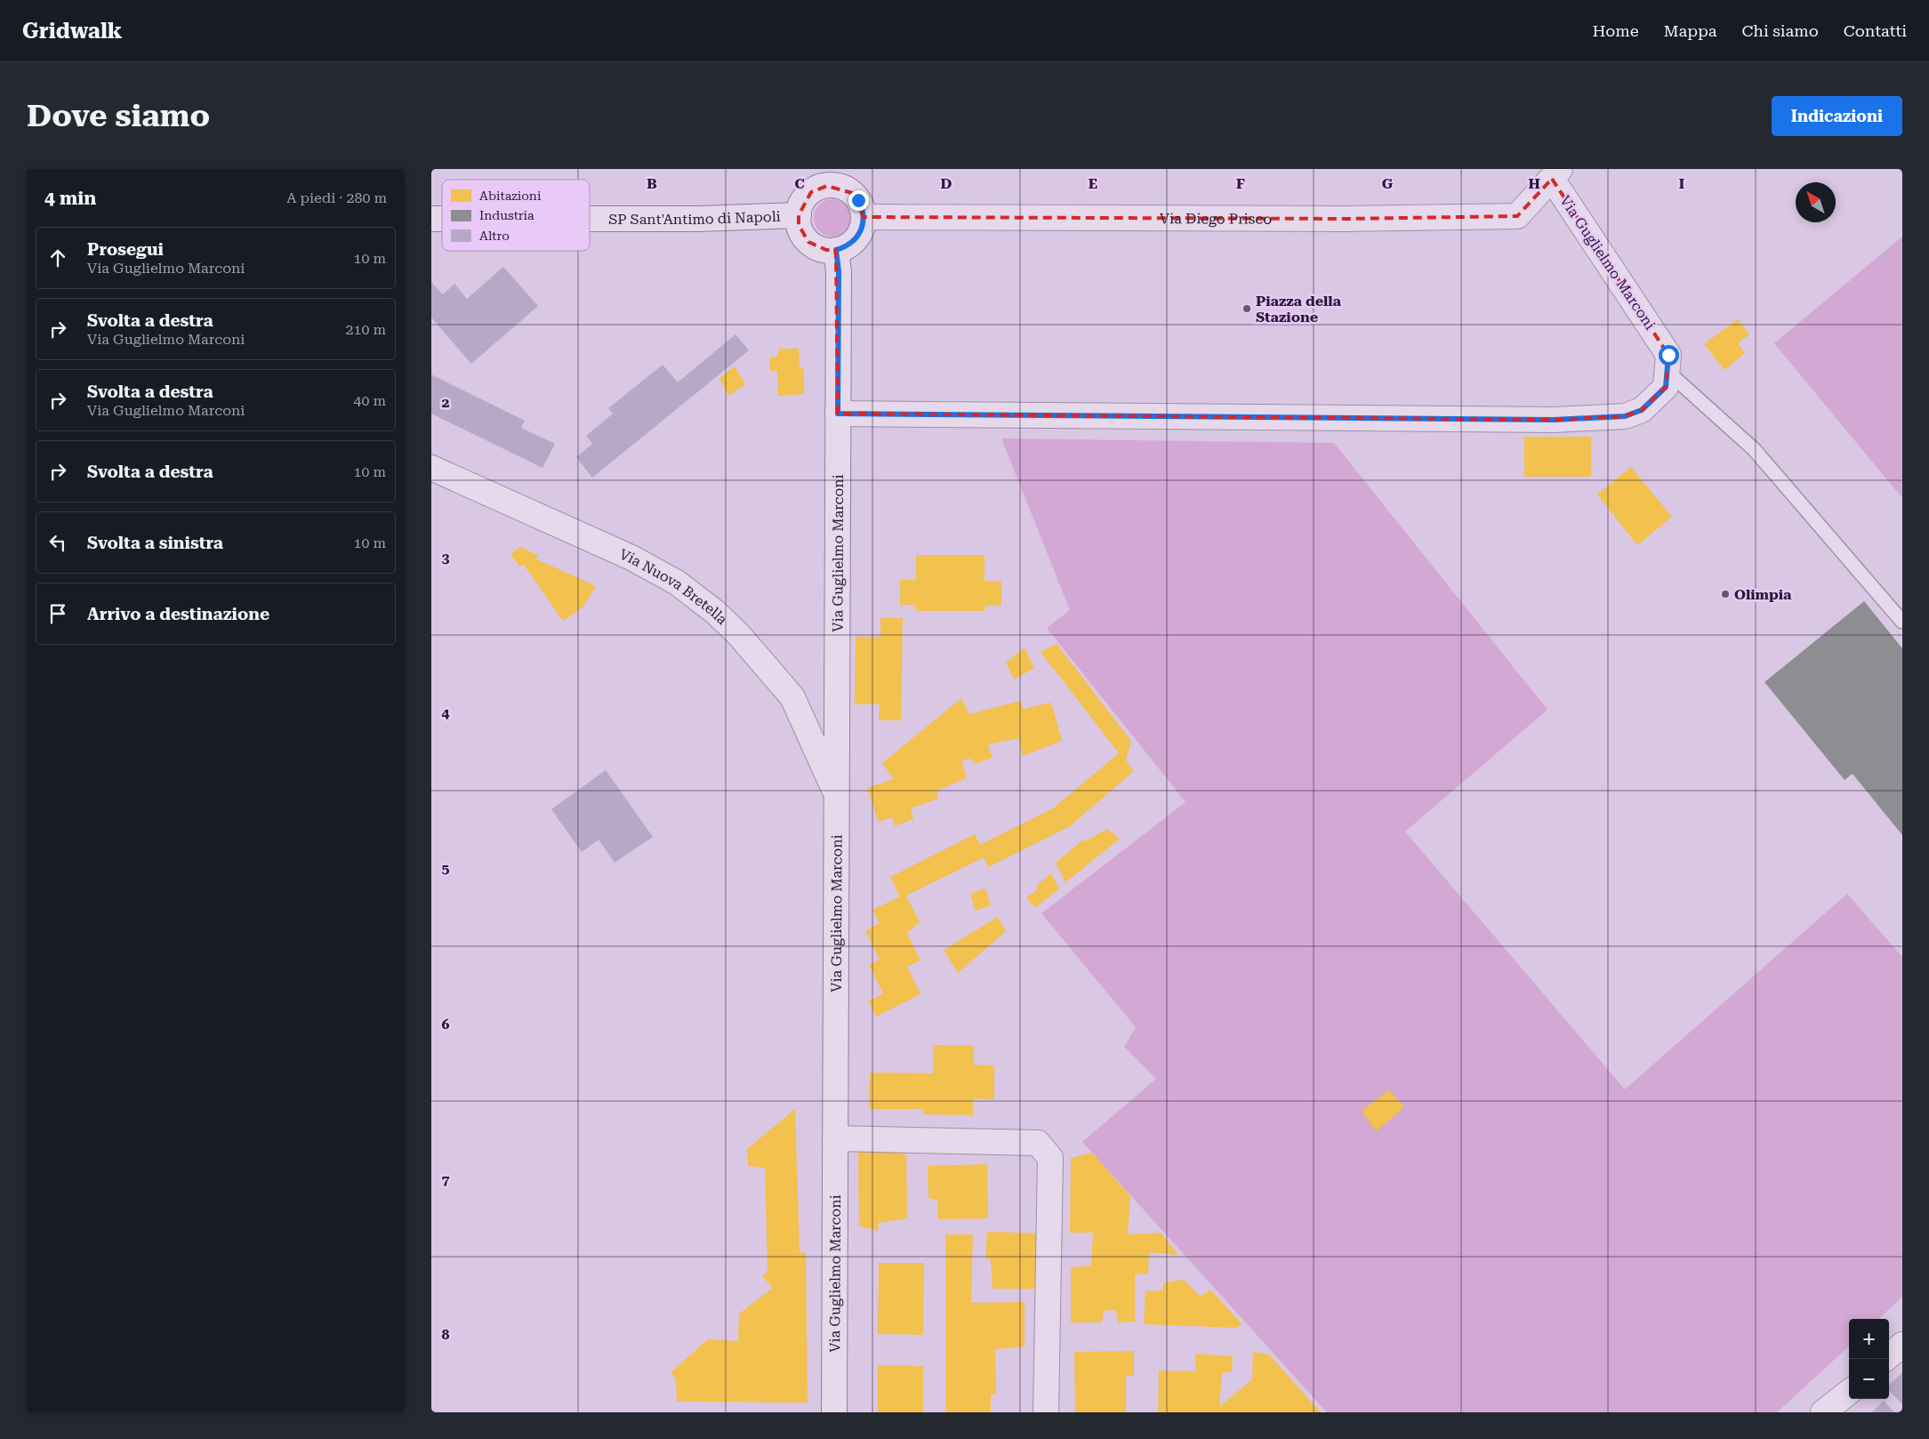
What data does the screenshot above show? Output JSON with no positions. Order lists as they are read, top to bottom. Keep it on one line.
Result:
{"streets":{"street":["SP Sant'Antimo di Napoli","Via Diego Prisco","Via Guglielmo Marconi","Via Nuova Bretella"]},"crossings":[["SP Sant'Antimo di Napoli","Via Diego Prisco"],["SP Sant'Antimo di Napoli","Via Guglielmo Marconi"],["Via Diego Prisco","Via Guglielmo Marconi"],["Via Guglielmo Marconi","Via Nuova Bretella"]],"places":["Piazza della Stazione","Olimpia"],"legend":["Abitazioni","Industria","Altro"],"north":"top left","page":{"header":"Gridwalk","nav":["Home","Mappa","Chi siamo","Contatti"],"buttons":"Indicazioni","title":"Dove siamo","heading":["4 min","A piedi · 280 m"],"list":[["Prosegui","Via Guglielmo Marconi","10 m"],["Svolta a destra","Via Guglielmo Marconi","210 m"],["Svolta a destra","Via Guglielmo Marconi","40 m"],["Svolta a destra","10 m"],["Svolta a sinistra","10 m"],"Arrivo a destinazione"],"map_buttons":["+","−"]},"grid":{"columns":["B","C","D","E","F","G","H","I"],"rows":["2","3","4","5","6","7","8"]}}
